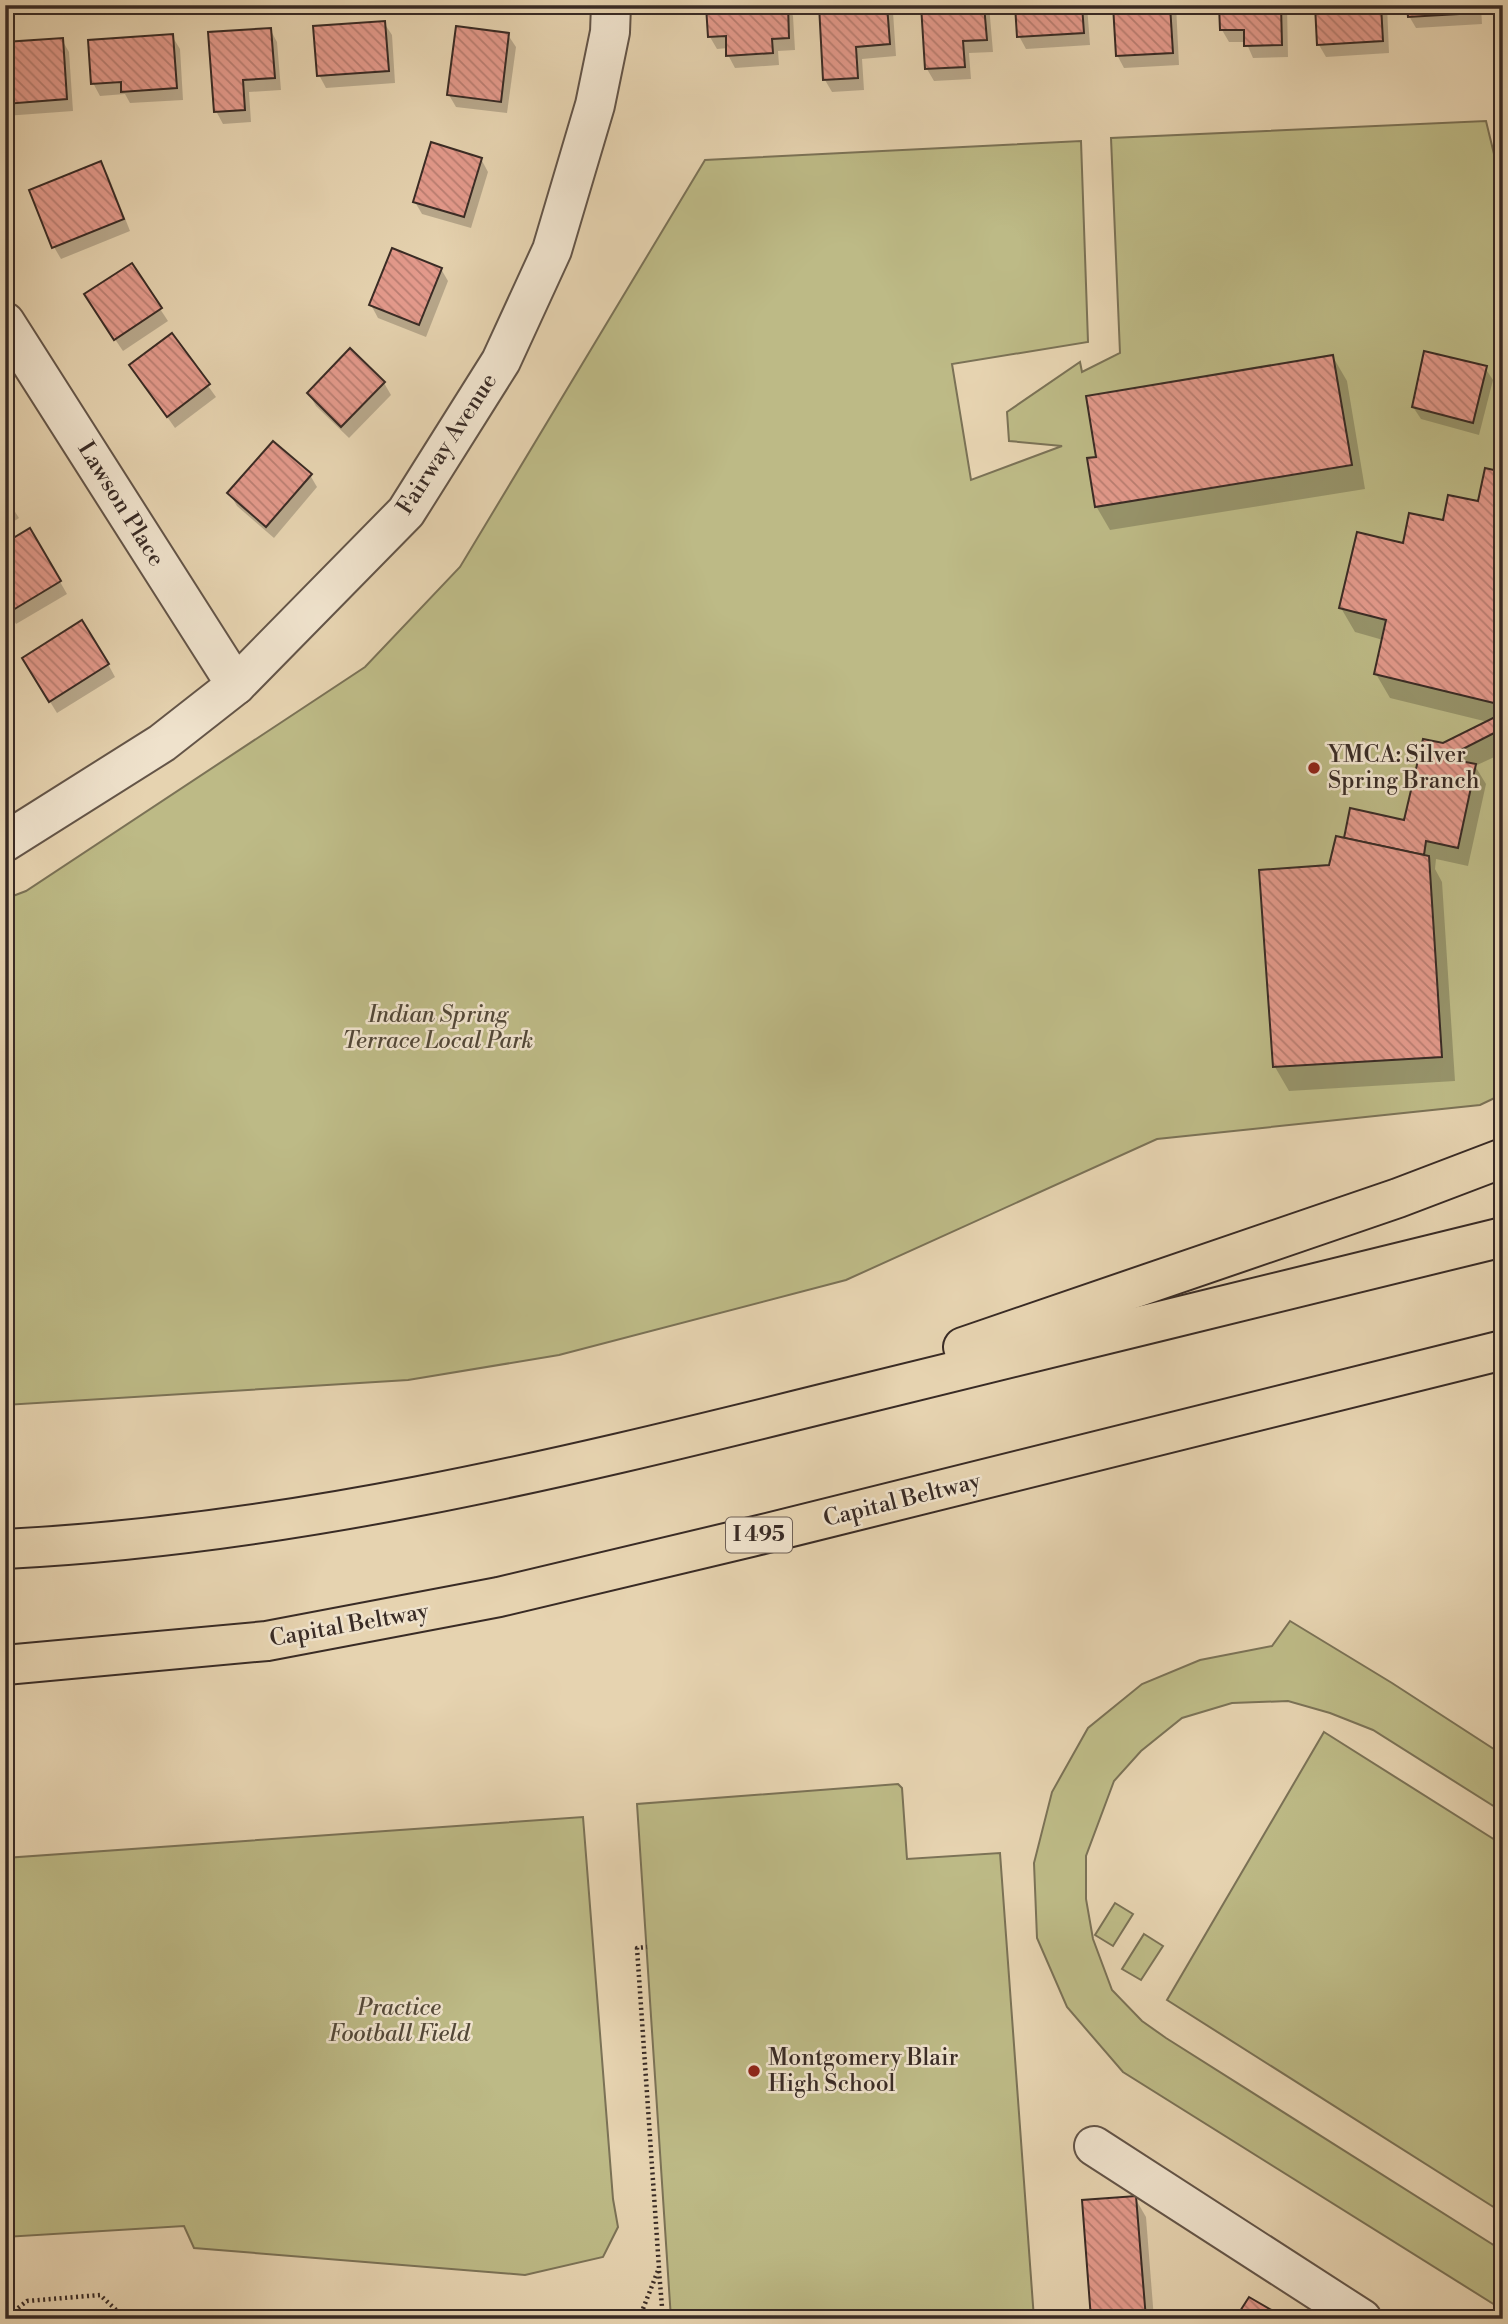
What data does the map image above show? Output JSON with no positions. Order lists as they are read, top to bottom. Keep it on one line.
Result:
{"streets":{"highway":["Capital Beltway","I 495"],"street":["Fairway Avenue","Lawson Place"]},"crossings":[["Fairway Avenue","Lawson Place"]],"parks":["Indian Spring Terrace Local Park","Practice Football Field"],"places":["YMCA: Silver Spring Branch","Montgomery Blair High School"]}
